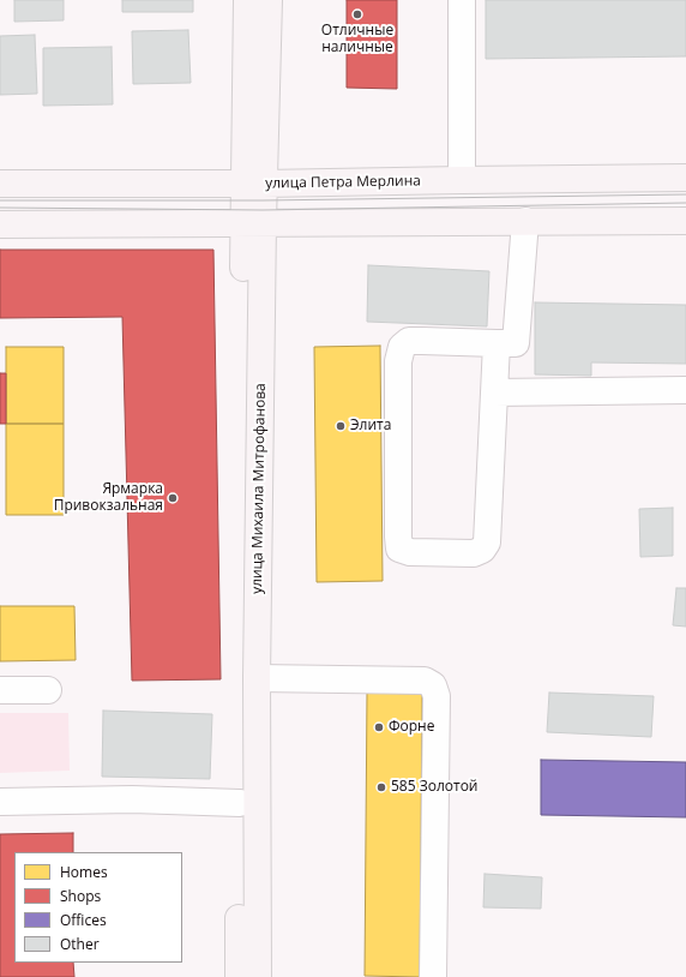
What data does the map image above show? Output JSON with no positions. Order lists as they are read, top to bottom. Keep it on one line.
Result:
{"streets":{"main road":["улица Петра Мерлина","улица Михаила Митрофанова"]},"crossings":[["улица Петра Мерлина","улица Михаила Митрофанова"]],"places":["Отличные наличные","Элита","Ярмарка Привокзальная","Форне","585 Золотой"],"legend":["Homes","Shops","Offices","Other"]}
